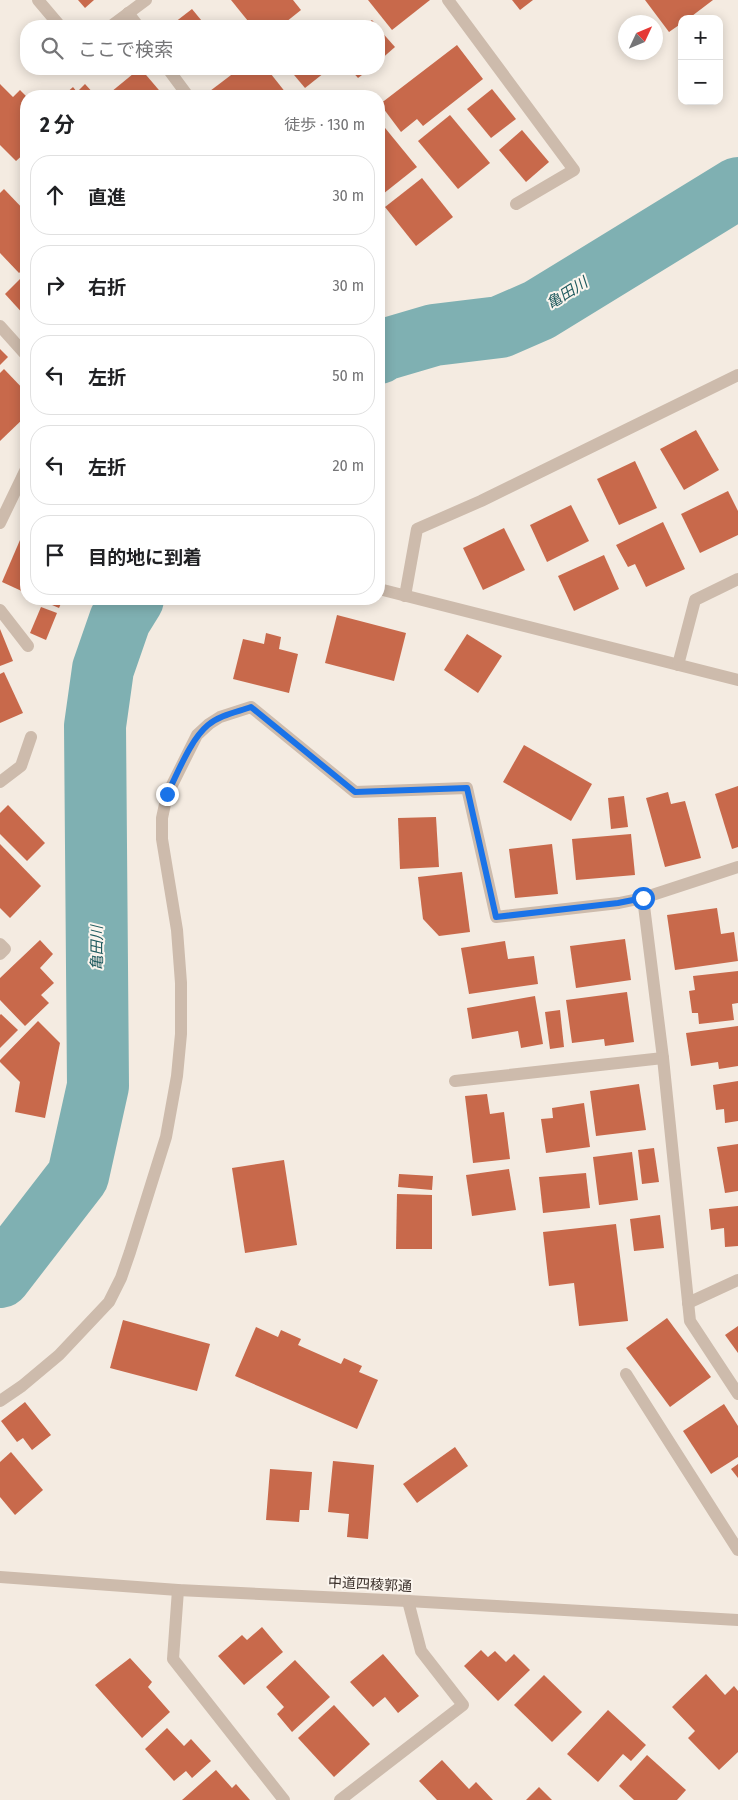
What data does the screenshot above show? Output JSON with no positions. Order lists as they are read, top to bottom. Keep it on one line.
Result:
{"streets":{"street":["中道四稜郭通"]},"water":["亀田川"],"north":"top right","page":{"map_buttons":["+","−"],"search":"ここで検索","heading":["2 分","徒歩 · 130 m"],"list":[["直進","30 m"],["右折","30 m"],["左折","50 m"],["左折","20 m"],"目的地に到着"]}}
